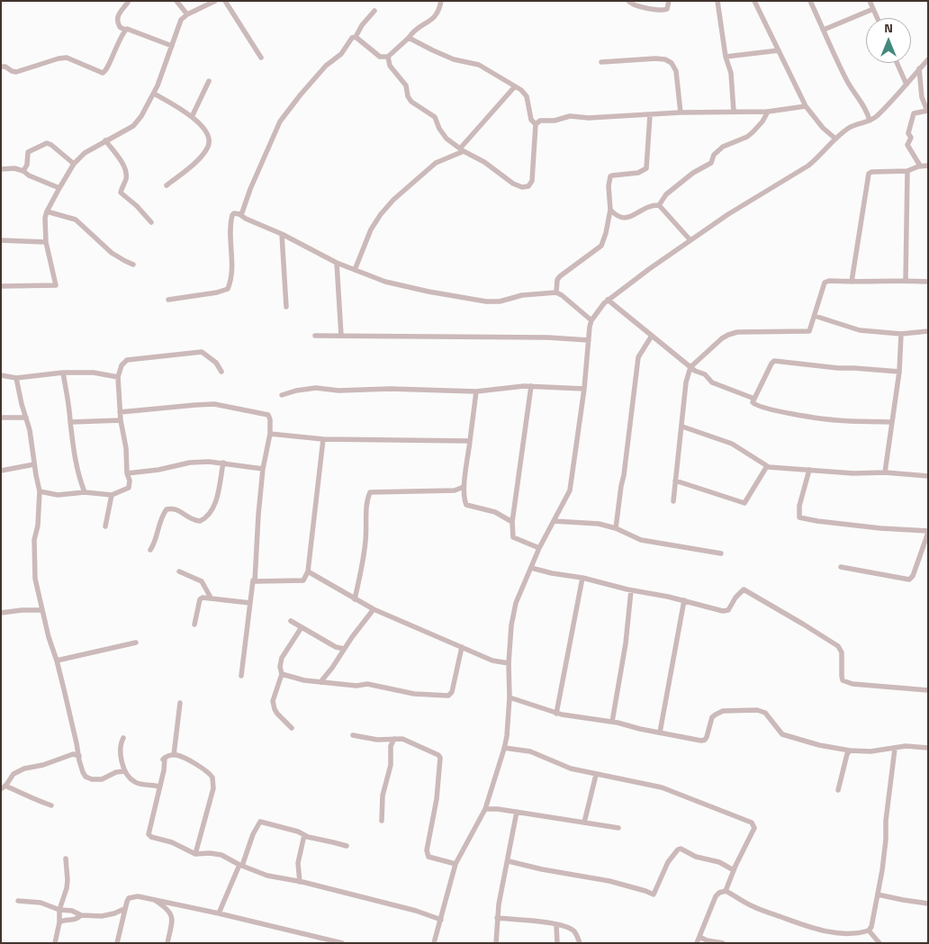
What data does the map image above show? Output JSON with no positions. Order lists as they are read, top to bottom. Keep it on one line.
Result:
{"north":"top"}
